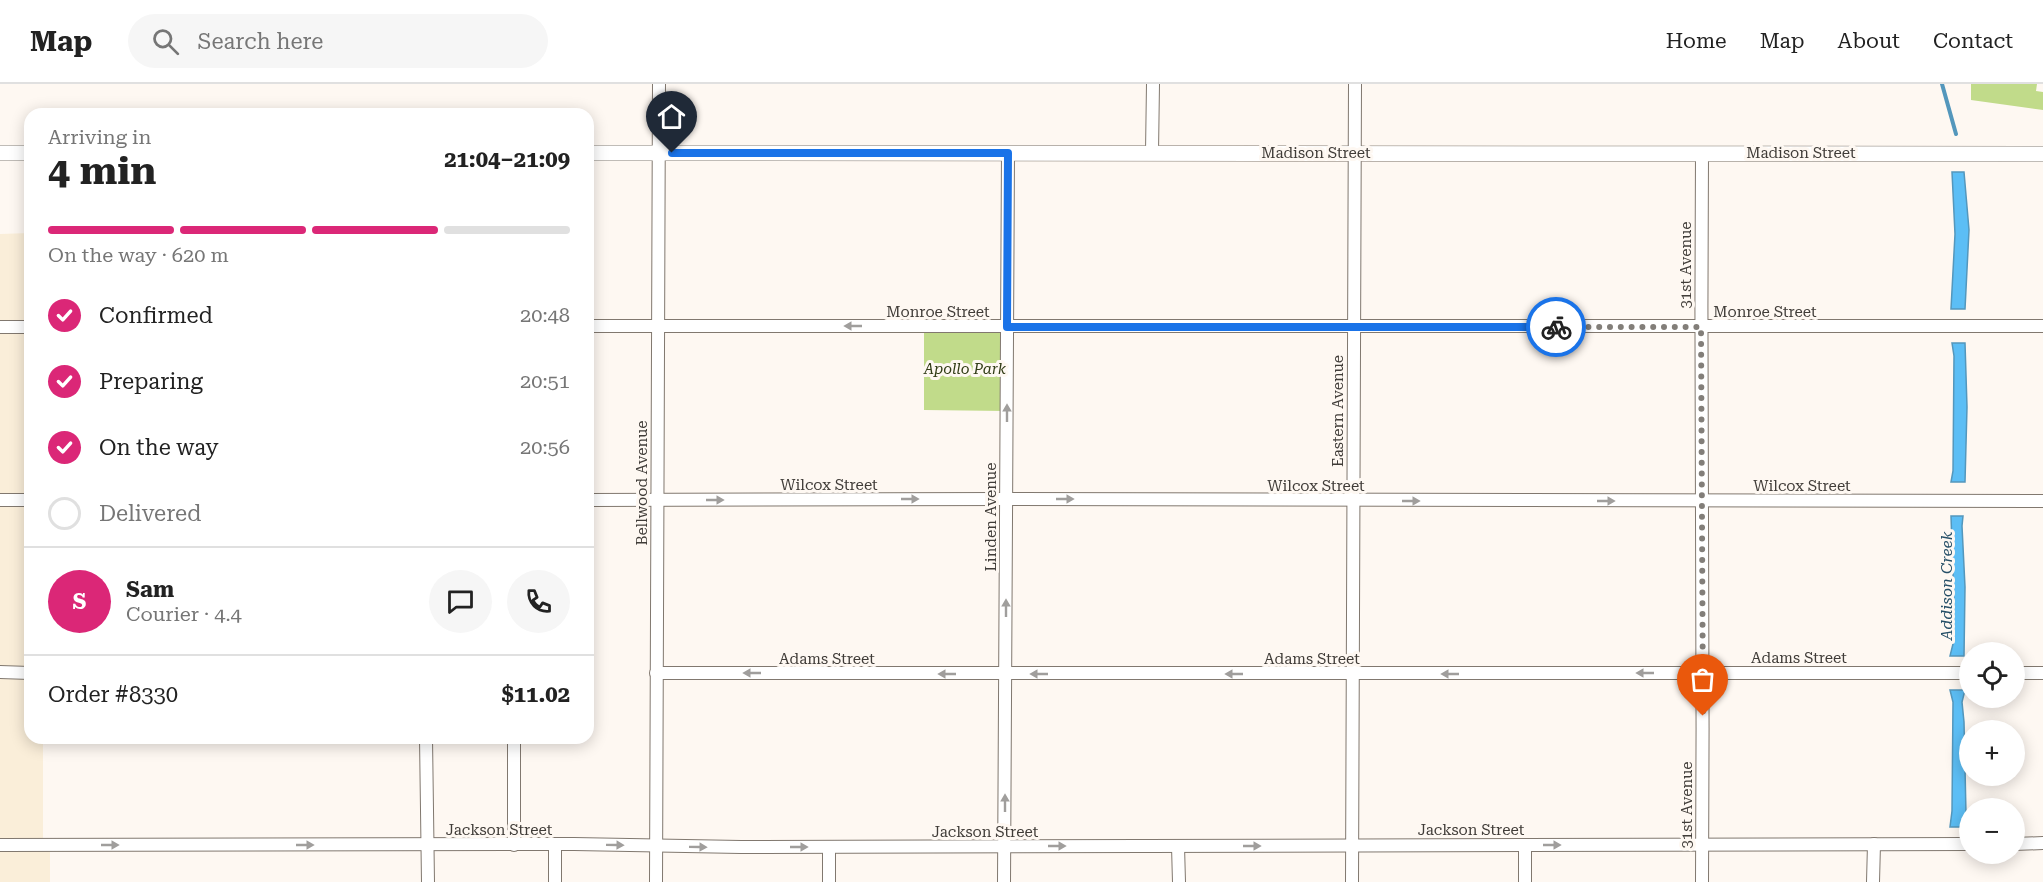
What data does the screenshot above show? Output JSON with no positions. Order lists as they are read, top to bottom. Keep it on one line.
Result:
{"streets":{"street":["Madison Street","31st Avenue","Monroe Street","Eastern Avenue","Bellwood Avenue","Wilcox Street","Linden Avenue","Adams Street","Jackson Street"]},"crossings":[["Madison Street","31st Avenue"],["Madison Street","Eastern Avenue"],["Madison Street","Bellwood Avenue"],["Madison Street","Linden Avenue"],["31st Avenue","Monroe Street"],["31st Avenue","Wilcox Street"],["31st Avenue","Adams Street"],["31st Avenue","Jackson Street"],["Monroe Street","Eastern Avenue"],["Monroe Street","Bellwood Avenue"],["Monroe Street","Linden Avenue"],["Eastern Avenue","Wilcox Street"],["Eastern Avenue","Adams Street"],["Eastern Avenue","Jackson Street"],["Bellwood Avenue","Wilcox Street"],["Bellwood Avenue","Adams Street"],["Bellwood Avenue","Jackson Street"],["Wilcox Street","Linden Avenue"],["Linden Avenue","Adams Street"],["Linden Avenue","Jackson Street"]],"one_way":["Wilcox Street","Linden Avenue","Adams Street","Jackson Street"],"water":["Addison Creek"],"parks":["Apollo Park"],"page":{"header":"Map","search":"Search here","nav":["Home","Map","About","Contact"],"heading":["4 min","Arriving in","21:04–21:09"],"panel":["Sam","Courier · 4.4","Order #8330","$11.02"],"bar":"On the way · 620 m","list":[["Confirmed","20:48"],["Preparing","20:51"],["On the way","20:56"],"Delivered"],"round":"S","map_buttons":["+","−"]}}
